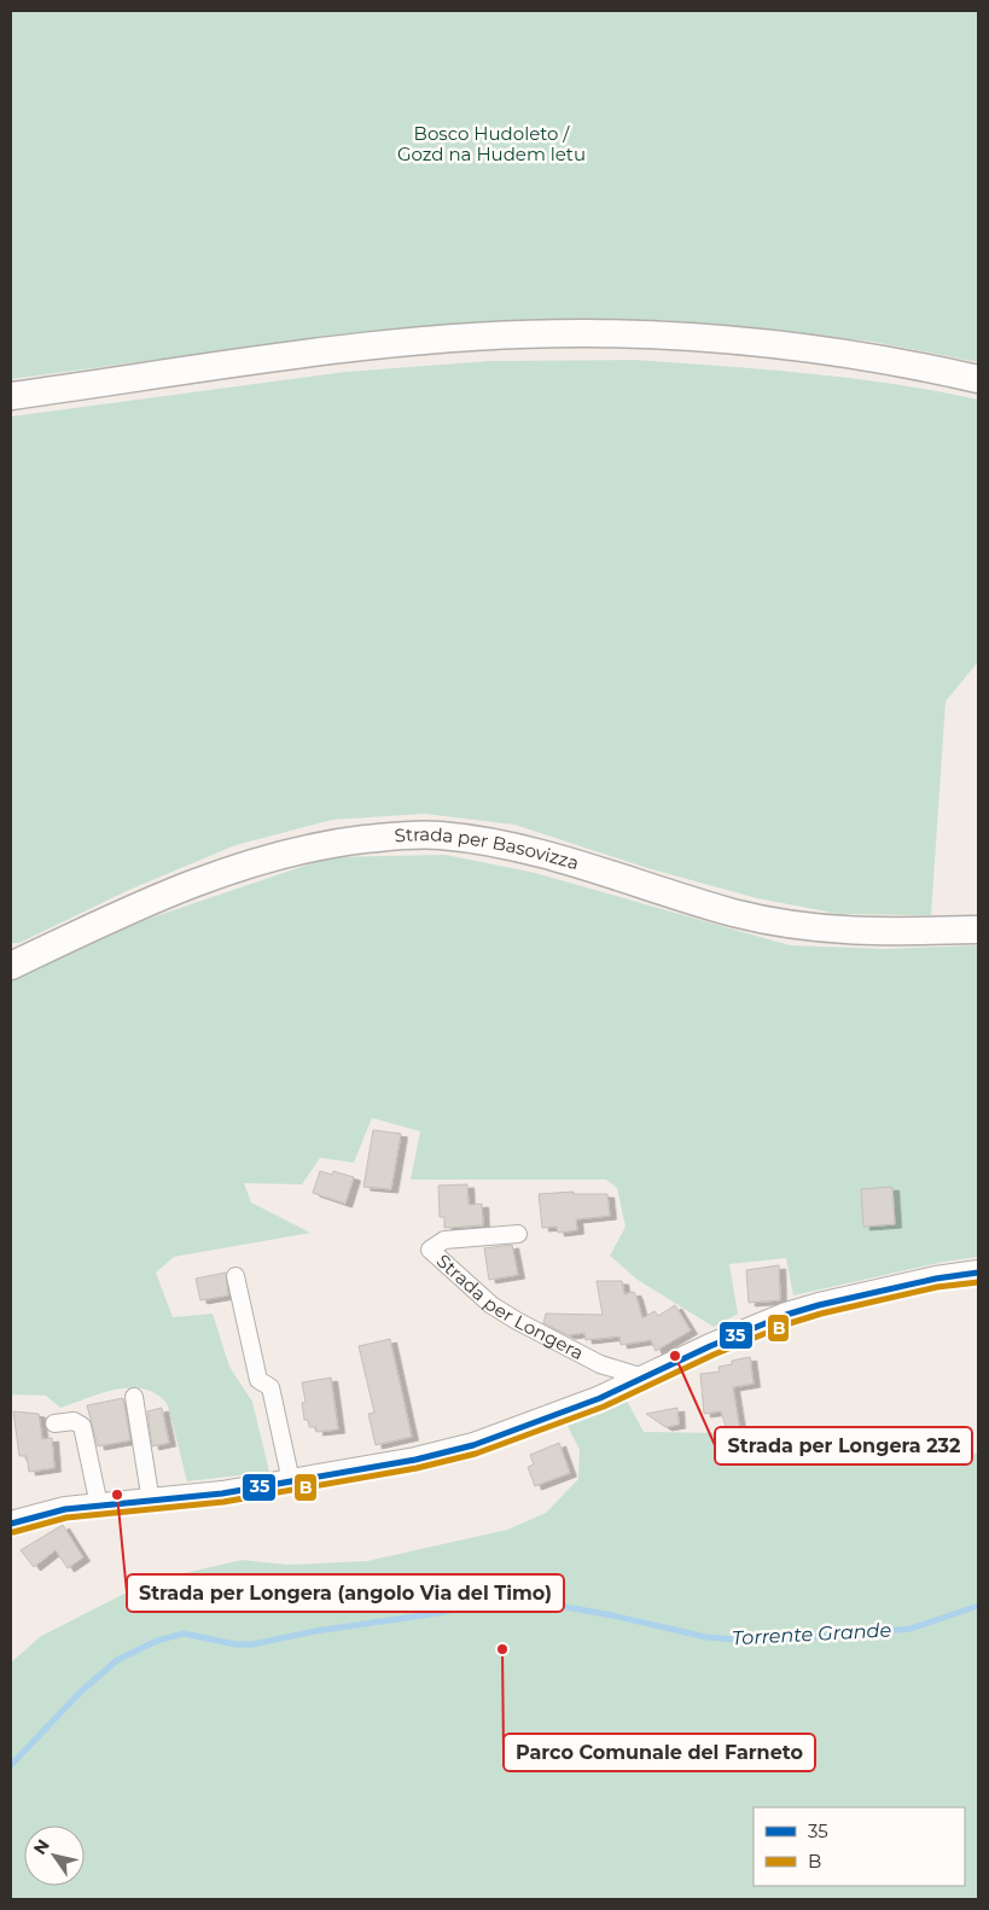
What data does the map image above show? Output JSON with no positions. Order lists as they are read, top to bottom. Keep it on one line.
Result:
{"streets":{"main road":["Strada per Basovizza"],"street":["Strada per Longera"]},"water":["Torrente Grande"],"parks":["Bosco Hudoleto / Gozd na Hudem letu"],"places":["Strada per Longera 232","Strada per Longera (angolo Via del Timo)","Parco Comunale del Farneto"],"lines":["transit line 35","transit line B"],"legend":["35","B"],"north":"top left"}
